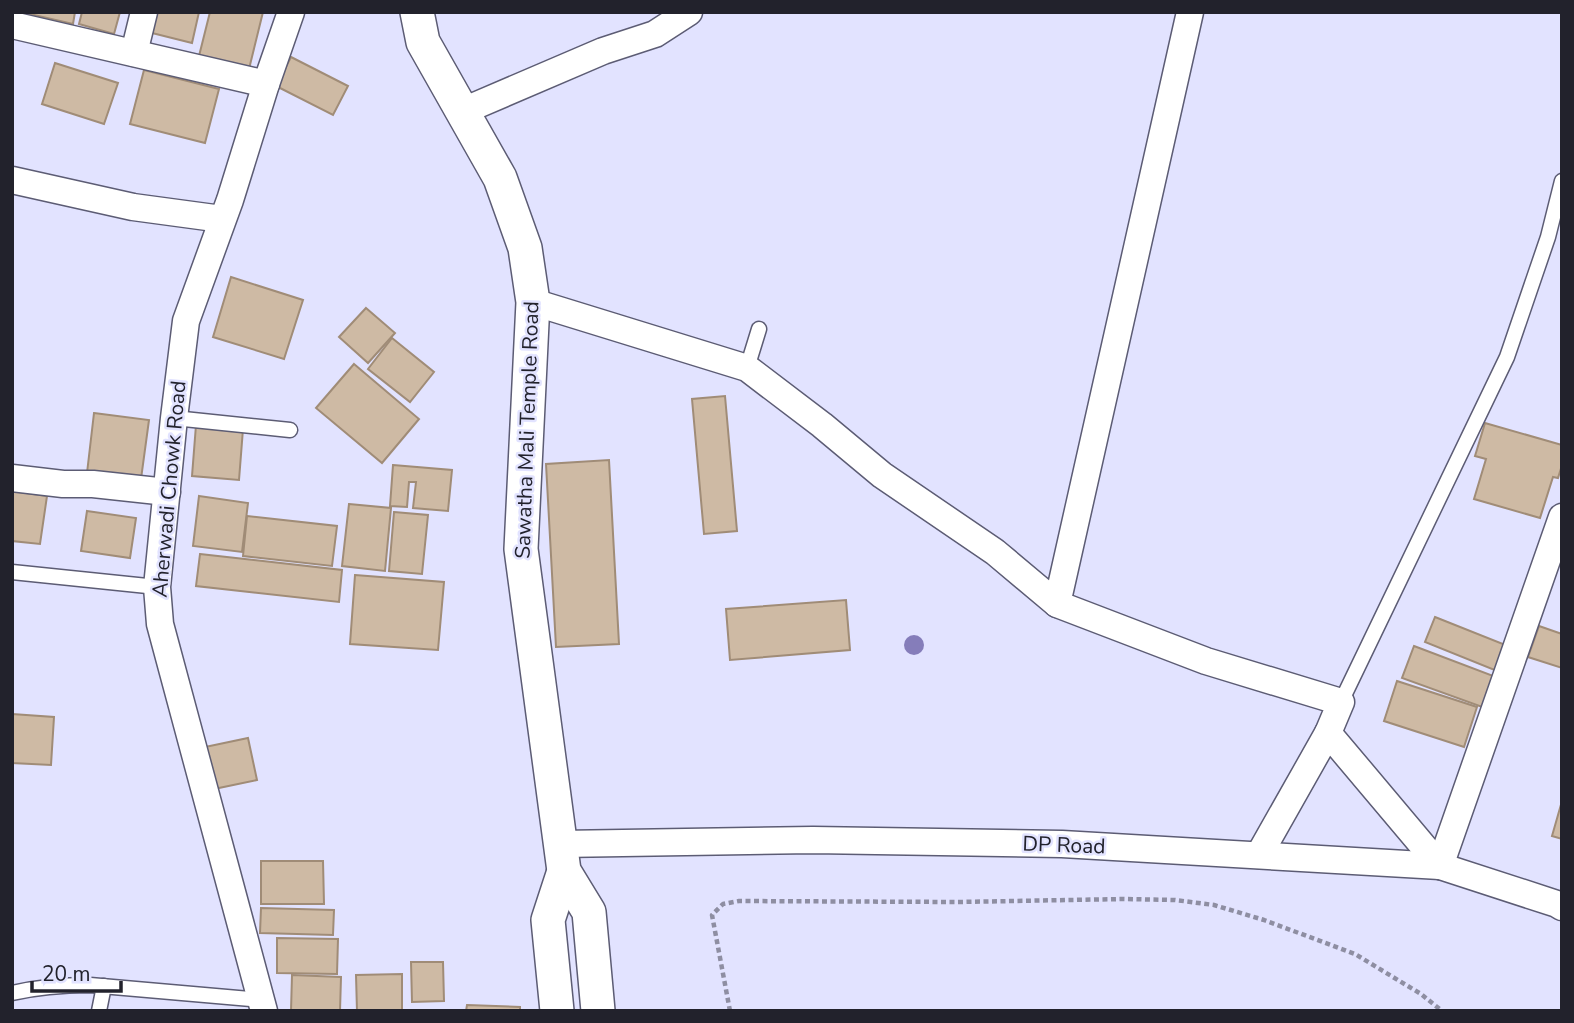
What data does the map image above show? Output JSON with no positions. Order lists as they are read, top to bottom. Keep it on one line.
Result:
{"streets":{"street":["Sawatha Mali Temple Road","Aherwadi Chowk Road","DP Road"]},"crossings":[["Sawatha Mali Temple Road","DP Road"]],"scale_bar":"20 m"}
